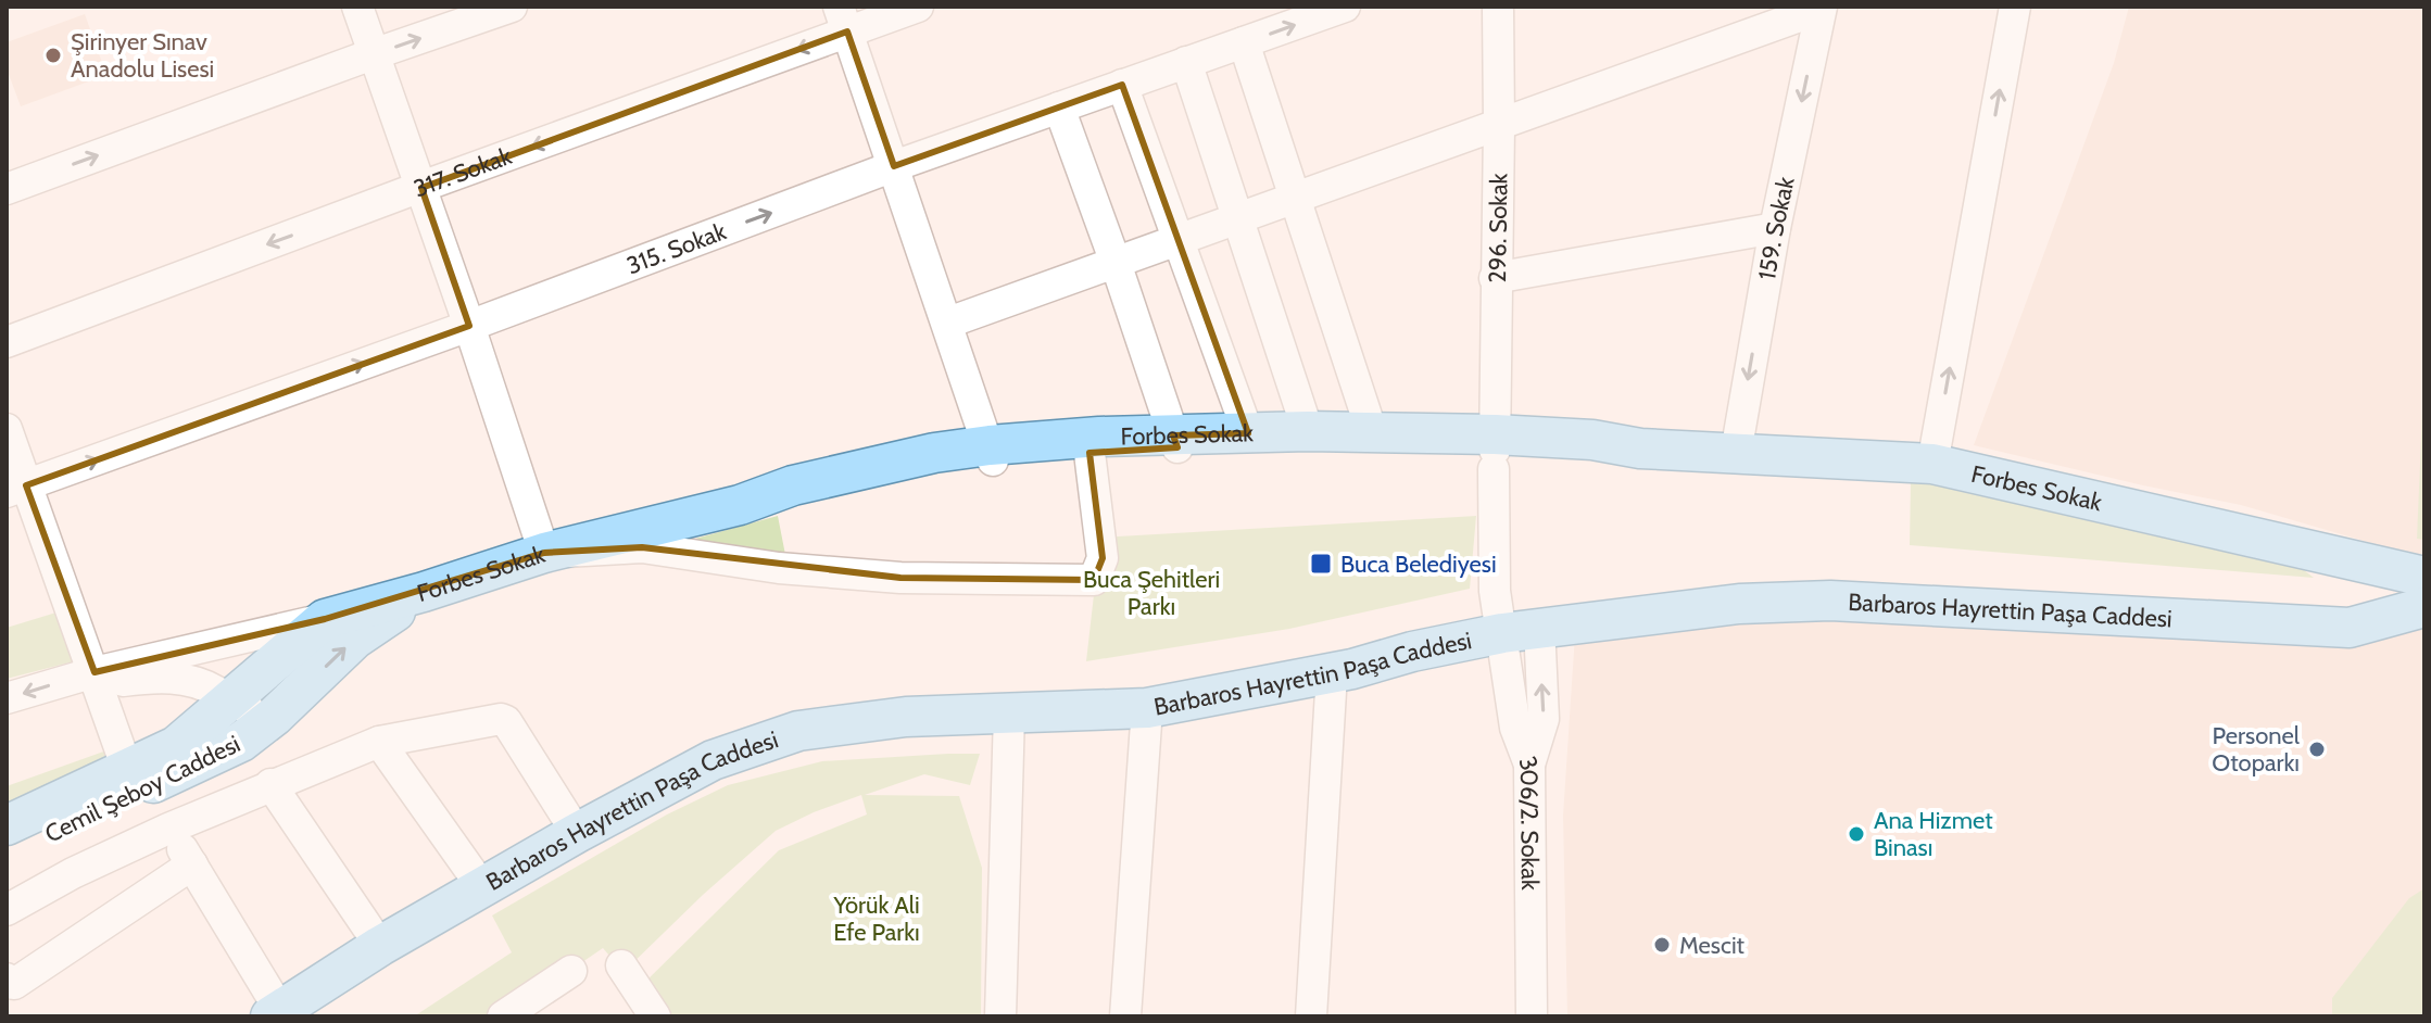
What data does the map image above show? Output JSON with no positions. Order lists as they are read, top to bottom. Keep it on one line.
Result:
{"streets":{"main road":["Forbes Sokak","Barbaros Hayrettin Paşa Caddesi","Cemil Şeboy Caddesi"],"street":["317. Sokak","296. Sokak","159. Sokak","315. Sokak","306/2. Sokak"]},"crossings":[["296. Sokak","Forbes Sokak"],["296. Sokak","Barbaros Hayrettin Paşa Caddesi"],["296. Sokak","306/2. Sokak"],["159. Sokak","Forbes Sokak"],["Forbes Sokak","Cemil Şeboy Caddesi"],["Barbaros Hayrettin Paşa Caddesi","306/2. Sokak"]],"one_way":["315. Sokak","Cemil Şeboy Caddesi"],"parks":["Buca Şehitleri Parkı","Yörük Ali Efe Parkı"],"places":{"other":["Şirinyer Sınav Anadolu Lisesi","Personel Otoparkı","Ana Hizmet Binası","Mescit"],"transit":["Buca Belediyesi"]}}
